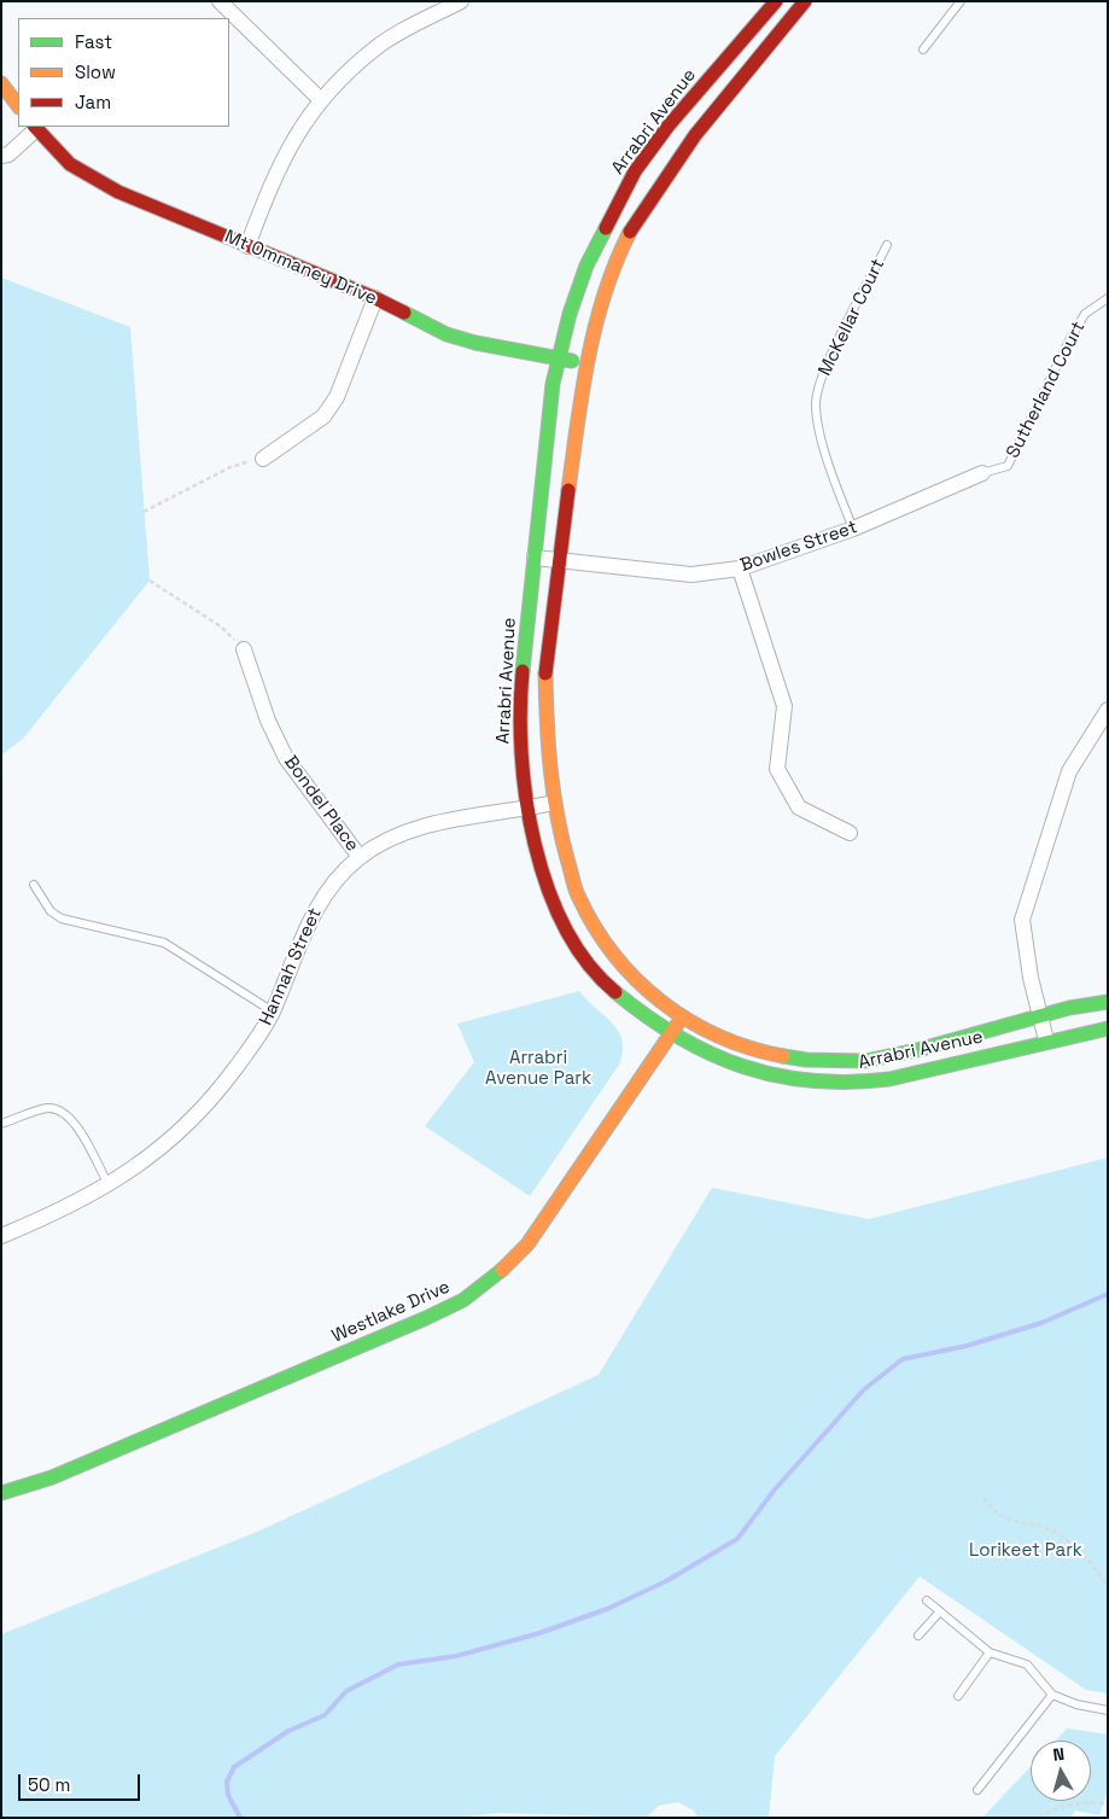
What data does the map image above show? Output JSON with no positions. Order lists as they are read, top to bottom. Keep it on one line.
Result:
{"streets":{"street":["Arrabri Avenue","Mt Ommaney Drive","Bowles Street","Bondel Place","Hannah Street","Westlake Drive"],"lane":["McKellar Court","Sutherland Court"]},"crossings":[["Arrabri Avenue","Mt Ommaney Drive"],["Arrabri Avenue","Bowles Street"],["Arrabri Avenue","Hannah Street"],["Arrabri Avenue","Westlake Drive"],["McKellar Court","Bowles Street"],["Sutherland Court","Bowles Street"],["Bondel Place","Hannah Street"]],"parks":["Arrabri Avenue Park","Lorikeet Park"],"legend":["Fast","Slow","Jam"],"scale_bar":"50 m","north":"top"}
